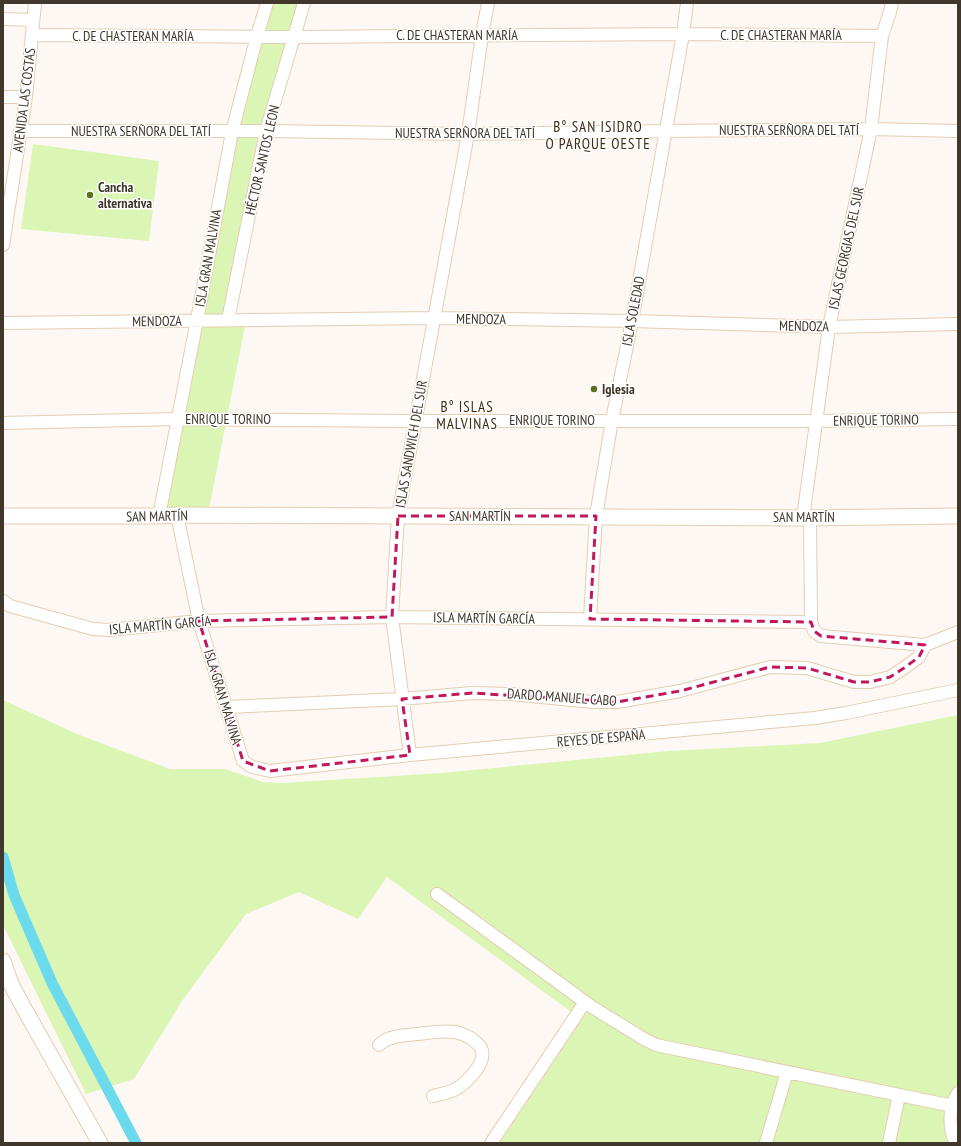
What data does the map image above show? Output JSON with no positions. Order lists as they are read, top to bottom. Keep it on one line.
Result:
{"streets":{"main road":["SAN MARTÍN"],"street":["C. DE CHASTERAN MARÍA","AVENIDA LAS COSTAS","NUESTRA SERÑORA DEL TATÍ","HÉCTOR SANTOS LEON","ISLAS GEORGIAS DEL SUR","ISLA GRAN MALVINA","ISLA SOLEDAD","MENDOZA","ENRIQUE TORINO","ISLAS SANDWICH DEL SUR","ISLA MARTÍN GARCÍA","DARDO MANUEL CABO","REYES DE ESPAÑA"]},"crossings":[["C. DE CHASTERAN MARÍA","AVENIDA LAS COSTAS"],["C. DE CHASTERAN MARÍA","HÉCTOR SANTOS LEON"],["C. DE CHASTERAN MARÍA","ISLAS GEORGIAS DEL SUR"],["C. DE CHASTERAN MARÍA","ISLA GRAN MALVINA"],["C. DE CHASTERAN MARÍA","ISLA SOLEDAD"],["C. DE CHASTERAN MARÍA","ISLAS SANDWICH DEL SUR"],["AVENIDA LAS COSTAS","NUESTRA SERÑORA DEL TATÍ"],["NUESTRA SERÑORA DEL TATÍ","HÉCTOR SANTOS LEON"],["NUESTRA SERÑORA DEL TATÍ","ISLAS GEORGIAS DEL SUR"],["NUESTRA SERÑORA DEL TATÍ","ISLA GRAN MALVINA"],["NUESTRA SERÑORA DEL TATÍ","ISLA SOLEDAD"],["NUESTRA SERÑORA DEL TATÍ","ISLAS SANDWICH DEL SUR"],["HÉCTOR SANTOS LEON","MENDOZA"],["ISLAS GEORGIAS DEL SUR","MENDOZA"],["ISLAS GEORGIAS DEL SUR","ENRIQUE TORINO"],["ISLAS GEORGIAS DEL SUR","SAN MARTÍN"],["ISLAS GEORGIAS DEL SUR","ISLA MARTÍN GARCÍA"],["ISLA GRAN MALVINA","MENDOZA"],["ISLA GRAN MALVINA","ENRIQUE TORINO"],["ISLA GRAN MALVINA","SAN MARTÍN"],["ISLA GRAN MALVINA","ISLA MARTÍN GARCÍA"],["ISLA GRAN MALVINA","DARDO MANUEL CABO"],["ISLA GRAN MALVINA","REYES DE ESPAÑA"],["ISLA SOLEDAD","MENDOZA"],["ISLA SOLEDAD","ENRIQUE TORINO"],["ISLA SOLEDAD","SAN MARTÍN"],["ISLA SOLEDAD","ISLA MARTÍN GARCÍA"],["MENDOZA","ISLAS SANDWICH DEL SUR"],["ENRIQUE TORINO","ISLAS SANDWICH DEL SUR"],["ISLAS SANDWICH DEL SUR","SAN MARTÍN"],["ISLAS SANDWICH DEL SUR","ISLA MARTÍN GARCÍA"],["ISLAS SANDWICH DEL SUR","DARDO MANUEL CABO"],["ISLAS SANDWICH DEL SUR","REYES DE ESPAÑA"]],"districts":["B° SAN ISIDRO O PARQUE OESTE","B° ISLAS MALVINAS"],"places":["Cancha alternativa","Iglesia"]}
